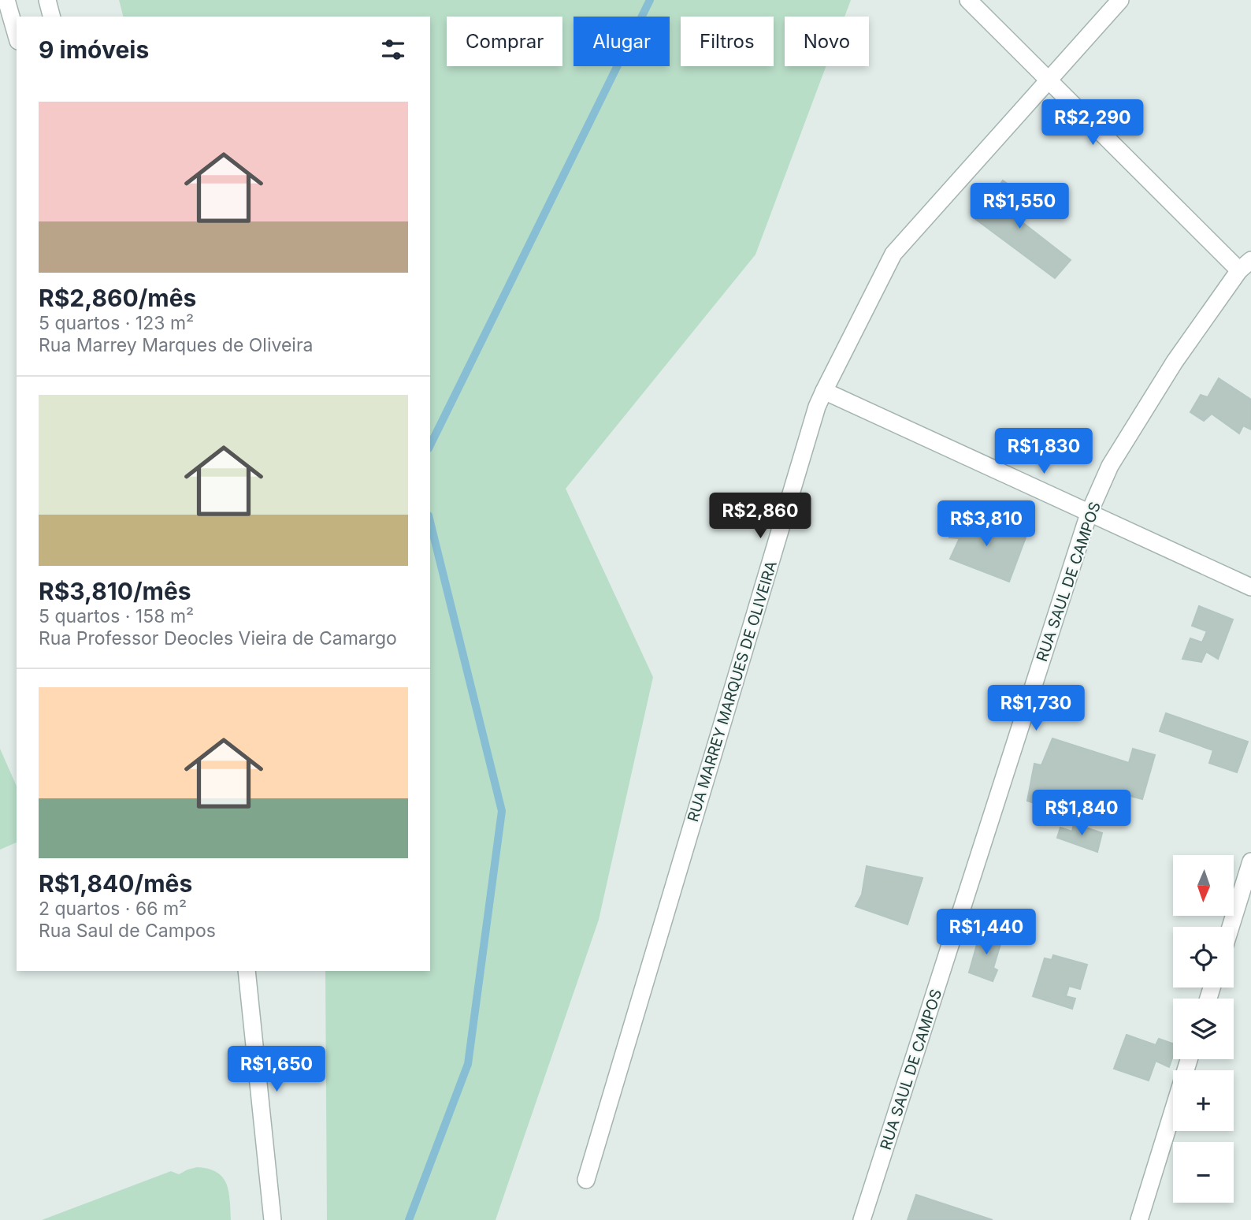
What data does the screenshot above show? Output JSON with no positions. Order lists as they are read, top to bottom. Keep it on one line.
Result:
{"streets":{"street":["RUA SAUL DE CAMPOS","RUA MARREY MARQUES DE OLIVEIRA"]},"north":"bottom","page":{"chip":["Comprar","Alugar","Filtros","Novo"],"heading":"9 imóveis","list":[{"name":"R$2,860/mês","note":"5 quartos · 123 m² · Rua Marrey Marques de Oliveira"},{"name":"R$3,810/mês","note":"5 quartos · 158 m² · Rua Professor Deocles Vieira de Camargo"},{"name":"R$1,840/mês","note":"2 quartos · 66 m² · Rua Saul de Campos"}],"price":["R$2,290","R$1,550","R$1,830","R$2,860","R$3,810","R$1,730","R$1,840","R$1,440","R$1,650"],"map_buttons":["+","−"]}}
